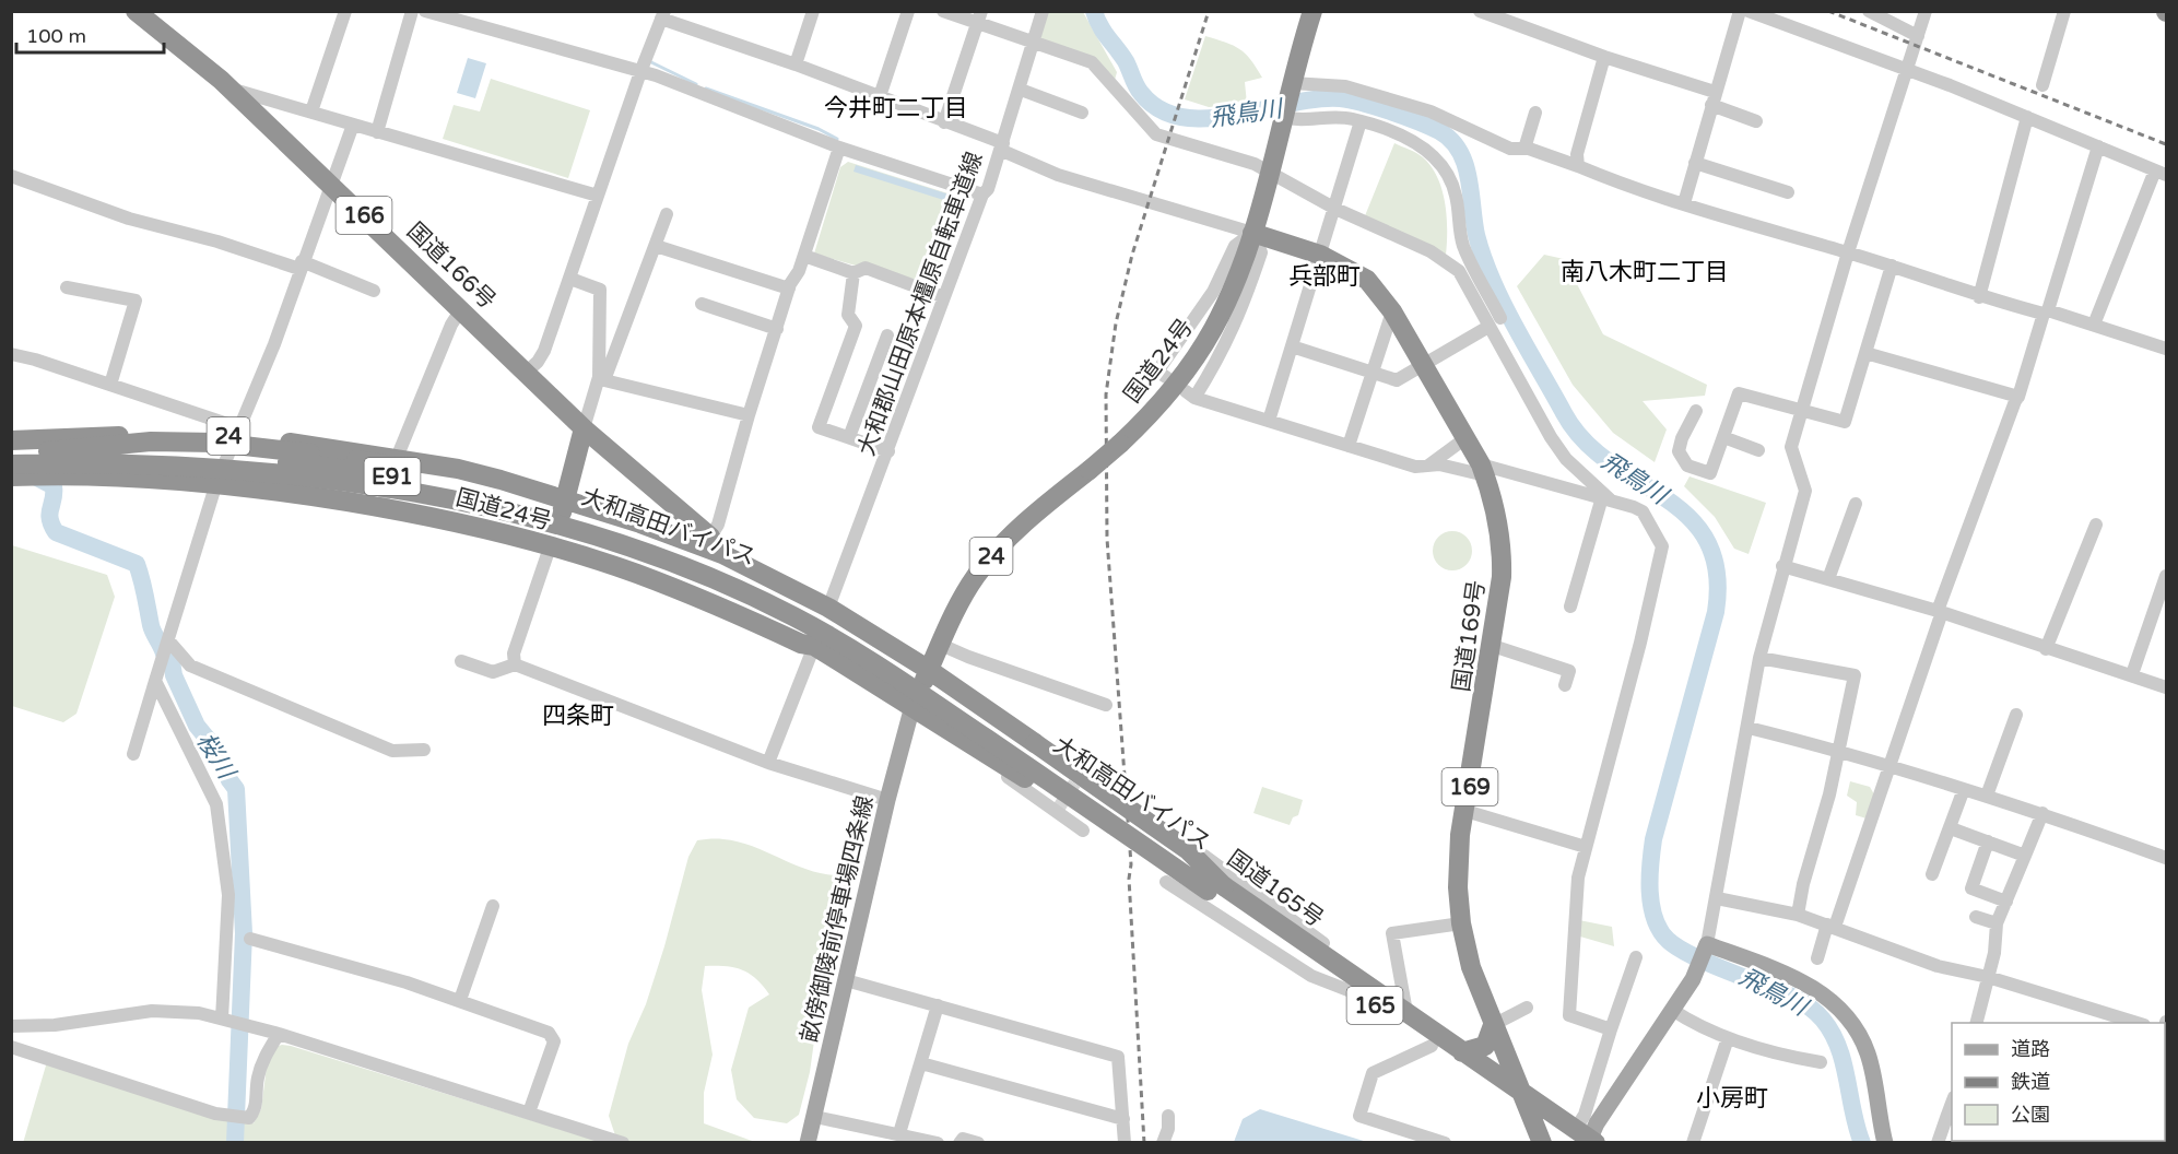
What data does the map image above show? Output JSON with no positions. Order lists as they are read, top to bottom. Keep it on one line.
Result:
{"streets":{"highway":["166","国道166号","国道24号","24","E91","大和高田バイパス","国道169号","169","国道165号","165"],"main road":["畝傍御陵前停車場四条線"],"street":["大和郡山田原本橿原自転車道線"]},"crossings":[["国道166号","国道24号"],["大和郡山田原本橿原自転車道線","国道24号"],["国道24号","24"],["国道24号","大和高田バイパス"],["国道24号","国道169号"],["国道24号","国道165号"],["国道24号","畝傍御陵前停車場四条線"],["大和高田バイパス","国道165号"],["大和高田バイパス","畝傍御陵前停車場四条線"],["国道169号","国道165号"],["国道165号","畝傍御陵前停車場四条線"]],"districts":["今井町二丁目","南八木町二丁目","兵部町","四条町","小房町"],"water":["飛鳥川","桜川"],"legend":["道路","鉄道","公園"],"scale_bar":"100 m"}
